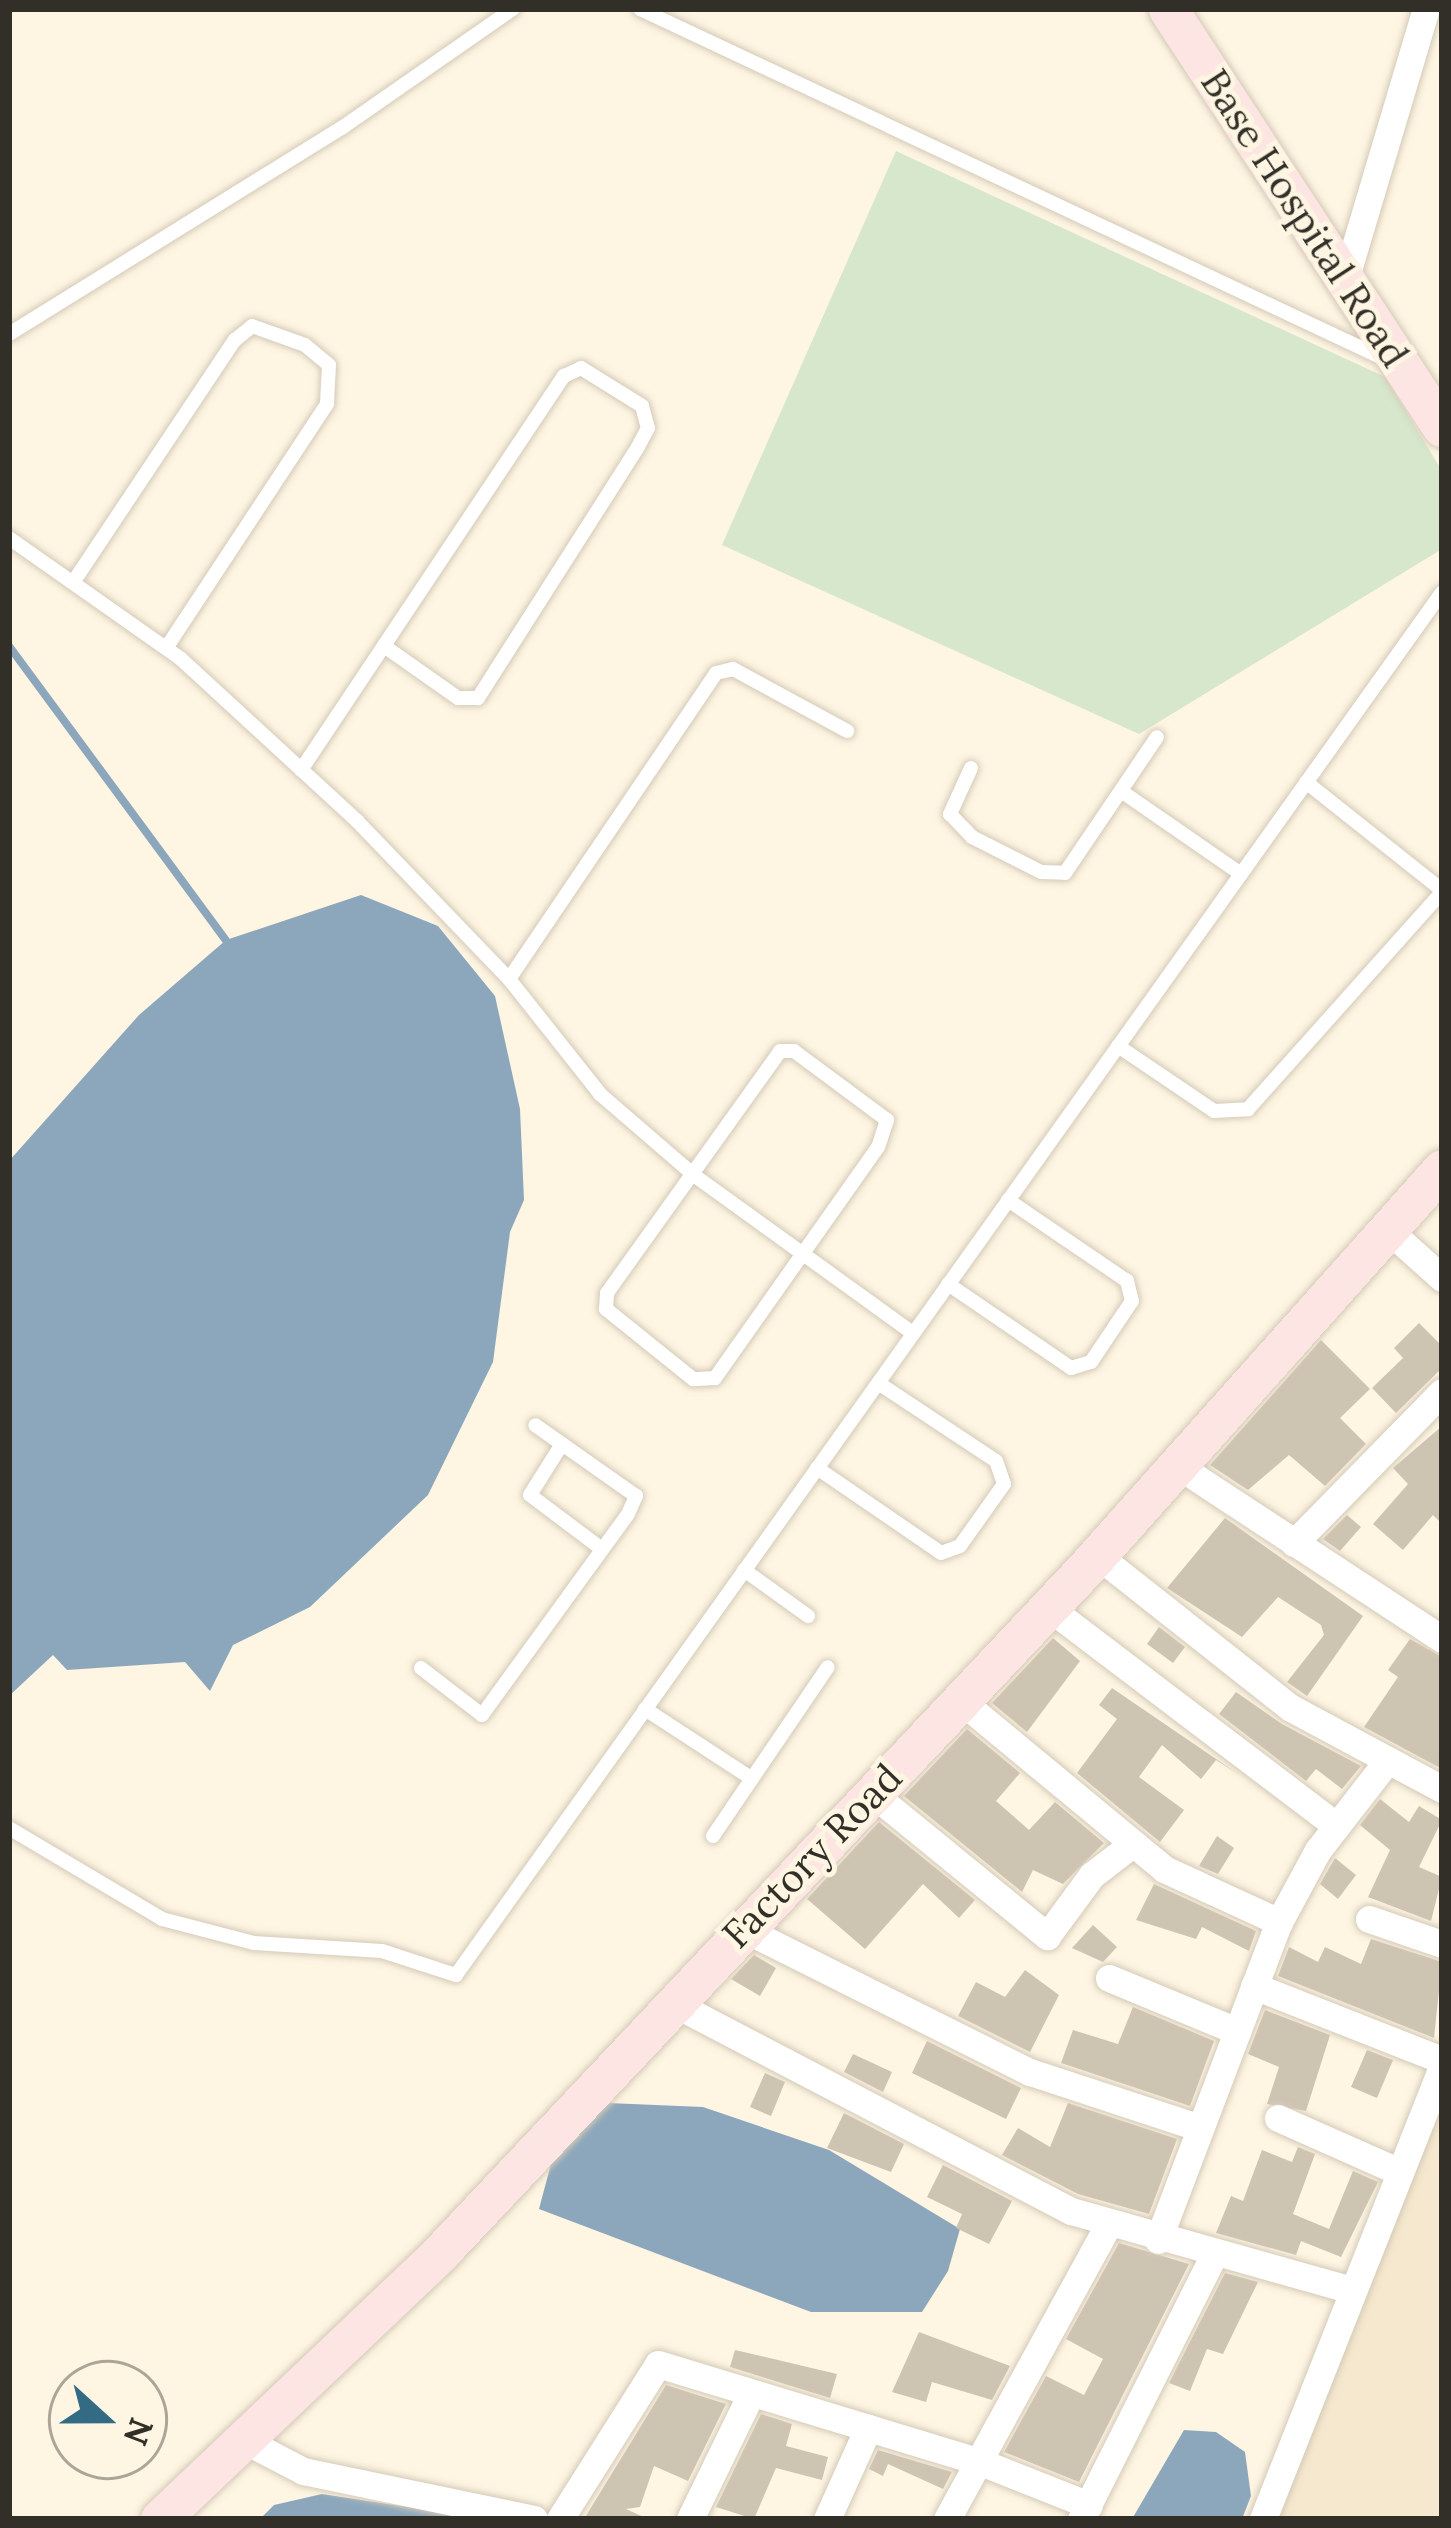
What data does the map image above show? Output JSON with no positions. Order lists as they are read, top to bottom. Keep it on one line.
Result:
{"streets":{"street":["Base Hospital Road","Factory Road"]},"north":"right"}
